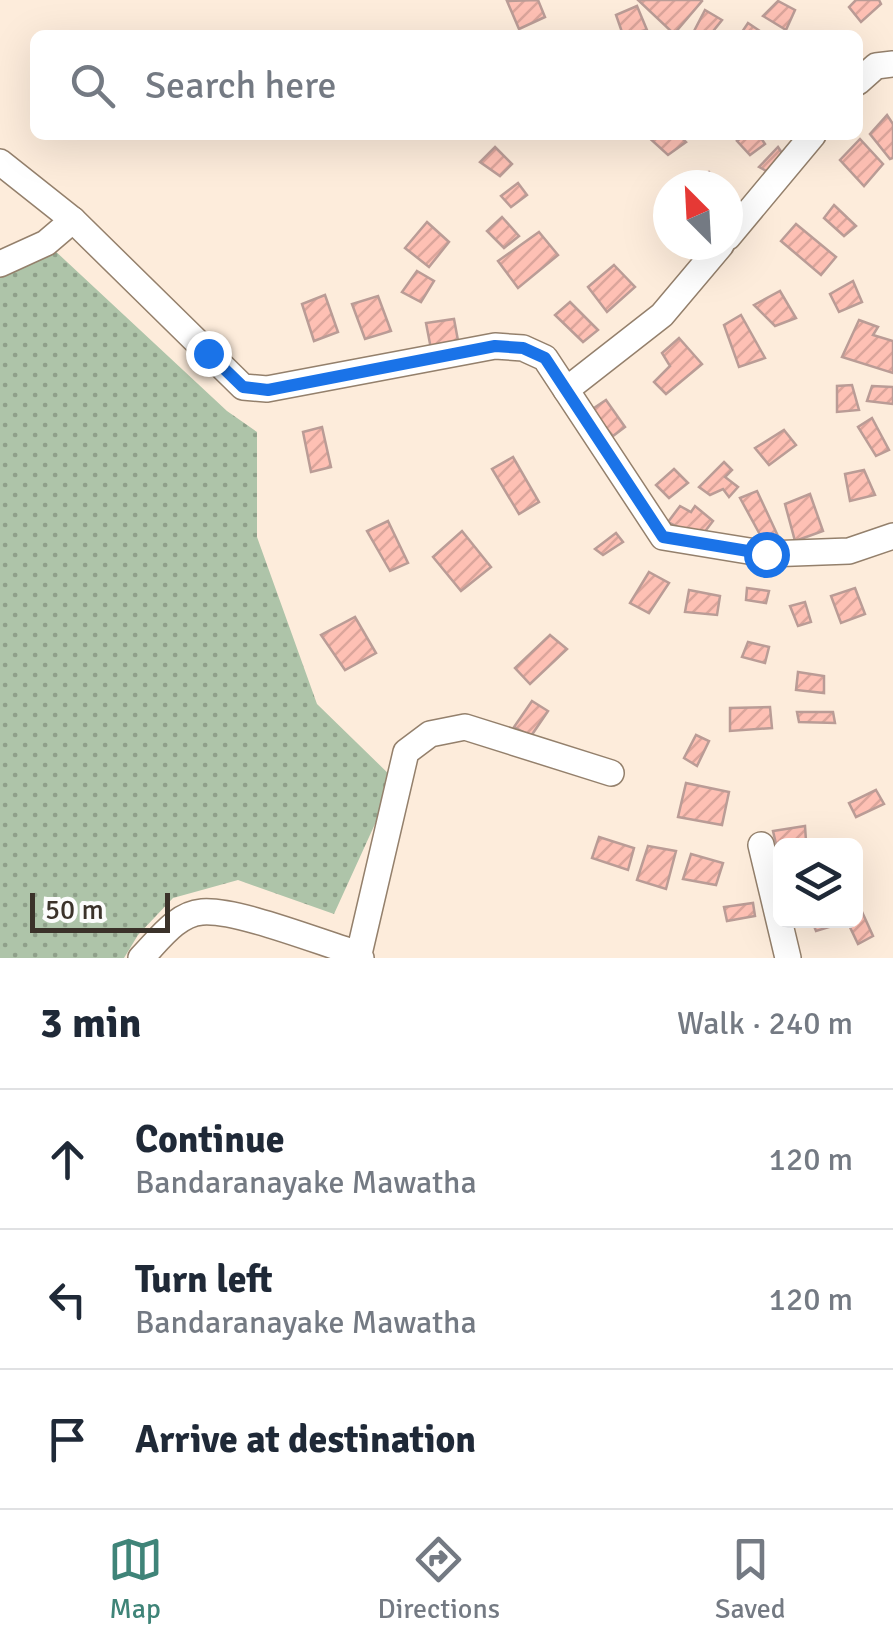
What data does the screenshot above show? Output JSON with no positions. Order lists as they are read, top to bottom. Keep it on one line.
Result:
{"scale_bar":"50 m","north":"top left","page":{"search":"Search here","scale":"50 m","heading":["3 min","Walk · 240 m"],"list":[["Continue","Bandaranayake Mawatha","120 m"],["Turn left","Bandaranayake Mawatha","120 m"],"Arrive at destination"],"nav":["Map","Directions","Saved"]}}
